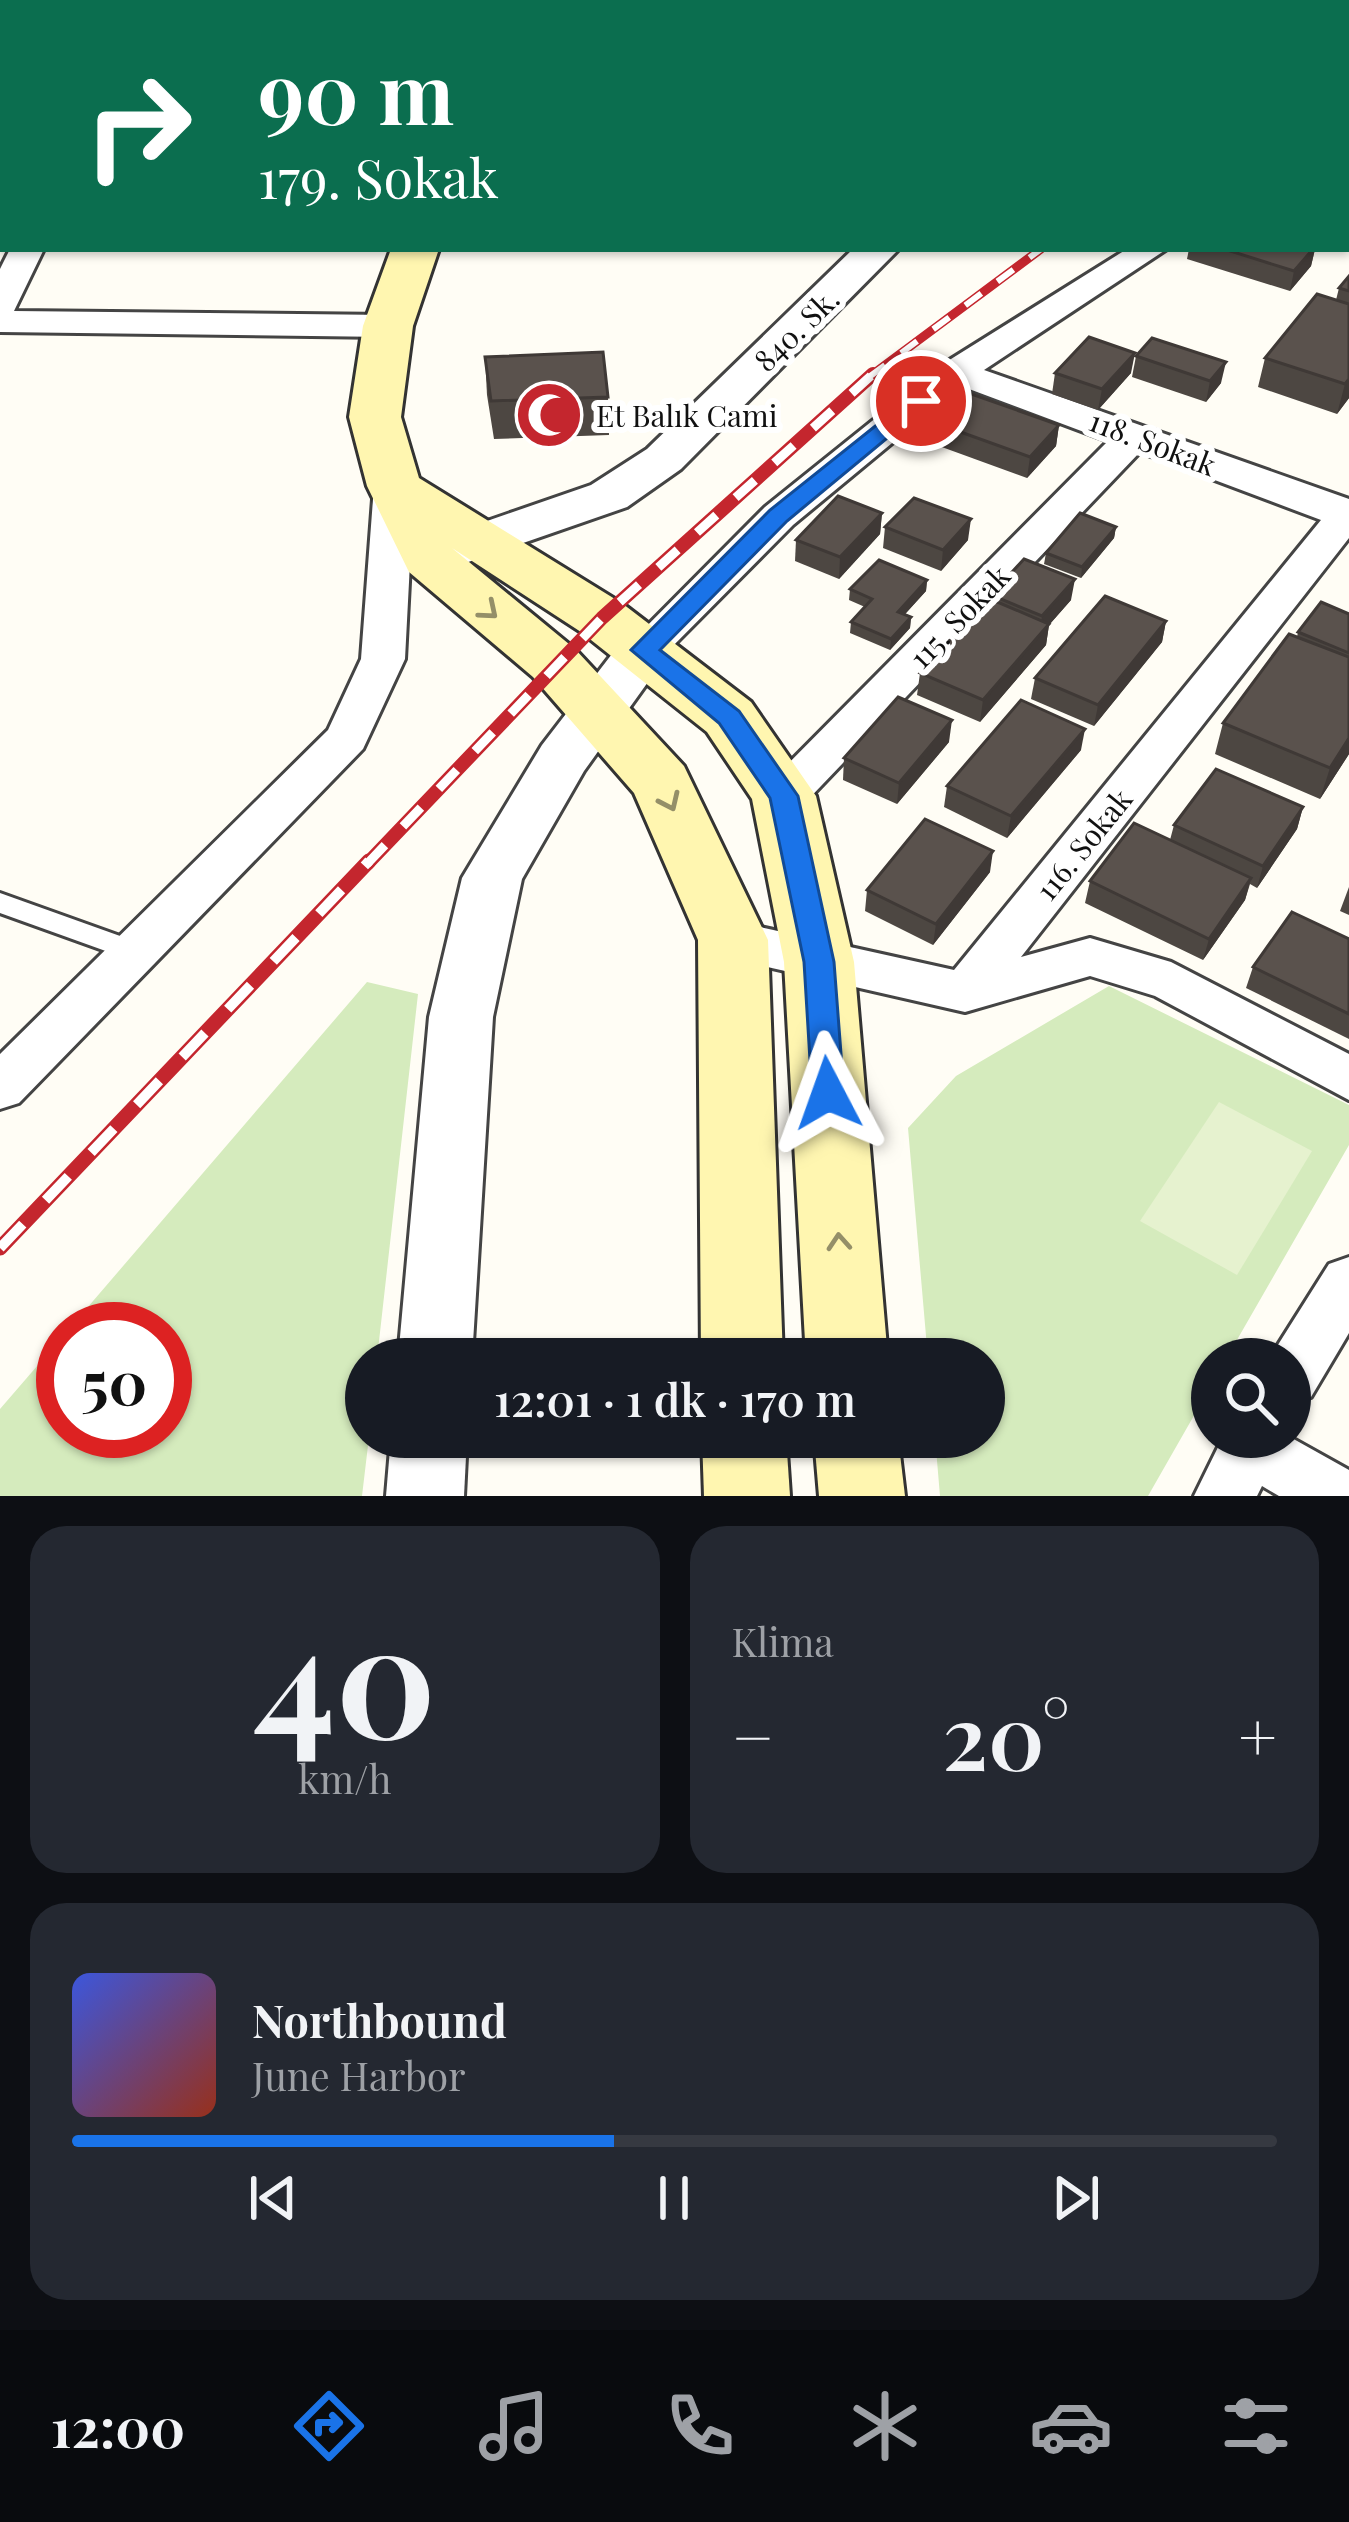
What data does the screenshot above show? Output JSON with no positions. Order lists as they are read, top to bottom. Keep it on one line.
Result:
{"streets":{"street":["840. Sk.","118. Sokak","115. Sokak","116. Sokak"]},"crossings":[["118. Sokak","115. Sokak"],["118. Sokak","116. Sokak"]],"places":{"mosque":["Et Balık Cami"]},"page":{"turn":["90 m","179. Sokak"],"limit":"50","trip":"12:01 · 1 dk · 170 m","tile":[["40","km/h"],"Klima"],"heat":["−","20°","+"],"song":["Northbound","June Harbor"],"tabs":"12:00"}}
